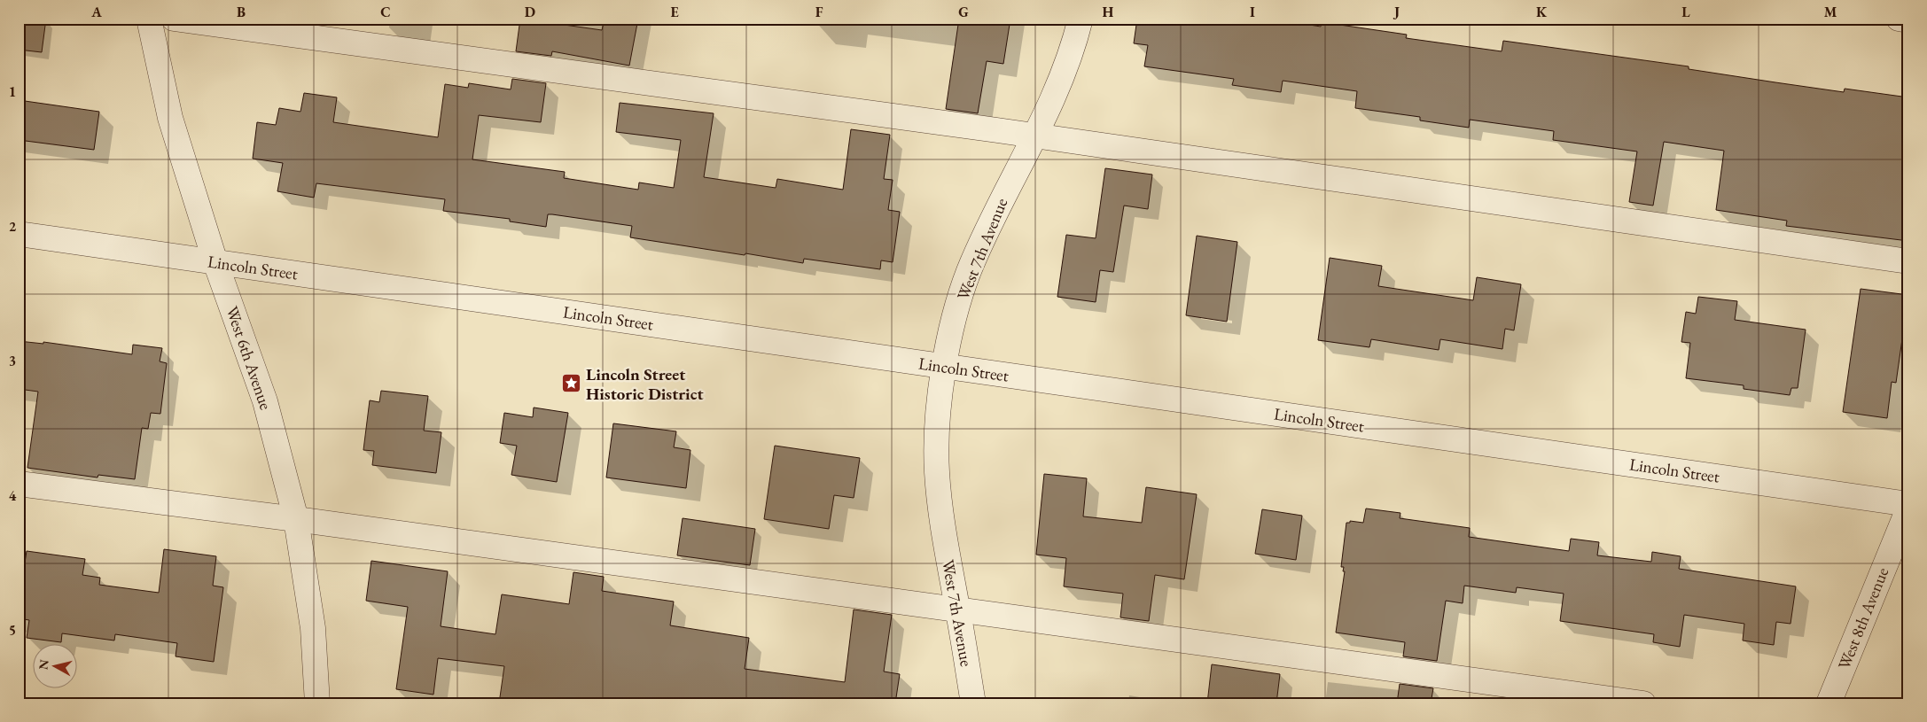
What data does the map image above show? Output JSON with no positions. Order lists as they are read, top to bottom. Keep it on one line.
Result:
{"streets":{"street":["West 7th Avenue","Lincoln Street","West 6th Avenue","West 8th Avenue"]},"crossings":[["West 7th Avenue","Lincoln Street"],["Lincoln Street","West 6th Avenue"]],"places":{"place":["Lincoln Street Historic District"]},"north":"left","grid":{"columns":["A","B","C","D","E","F","G","H","I","J","K","L","M"],"rows":["1","2","3","4","5"]}}
